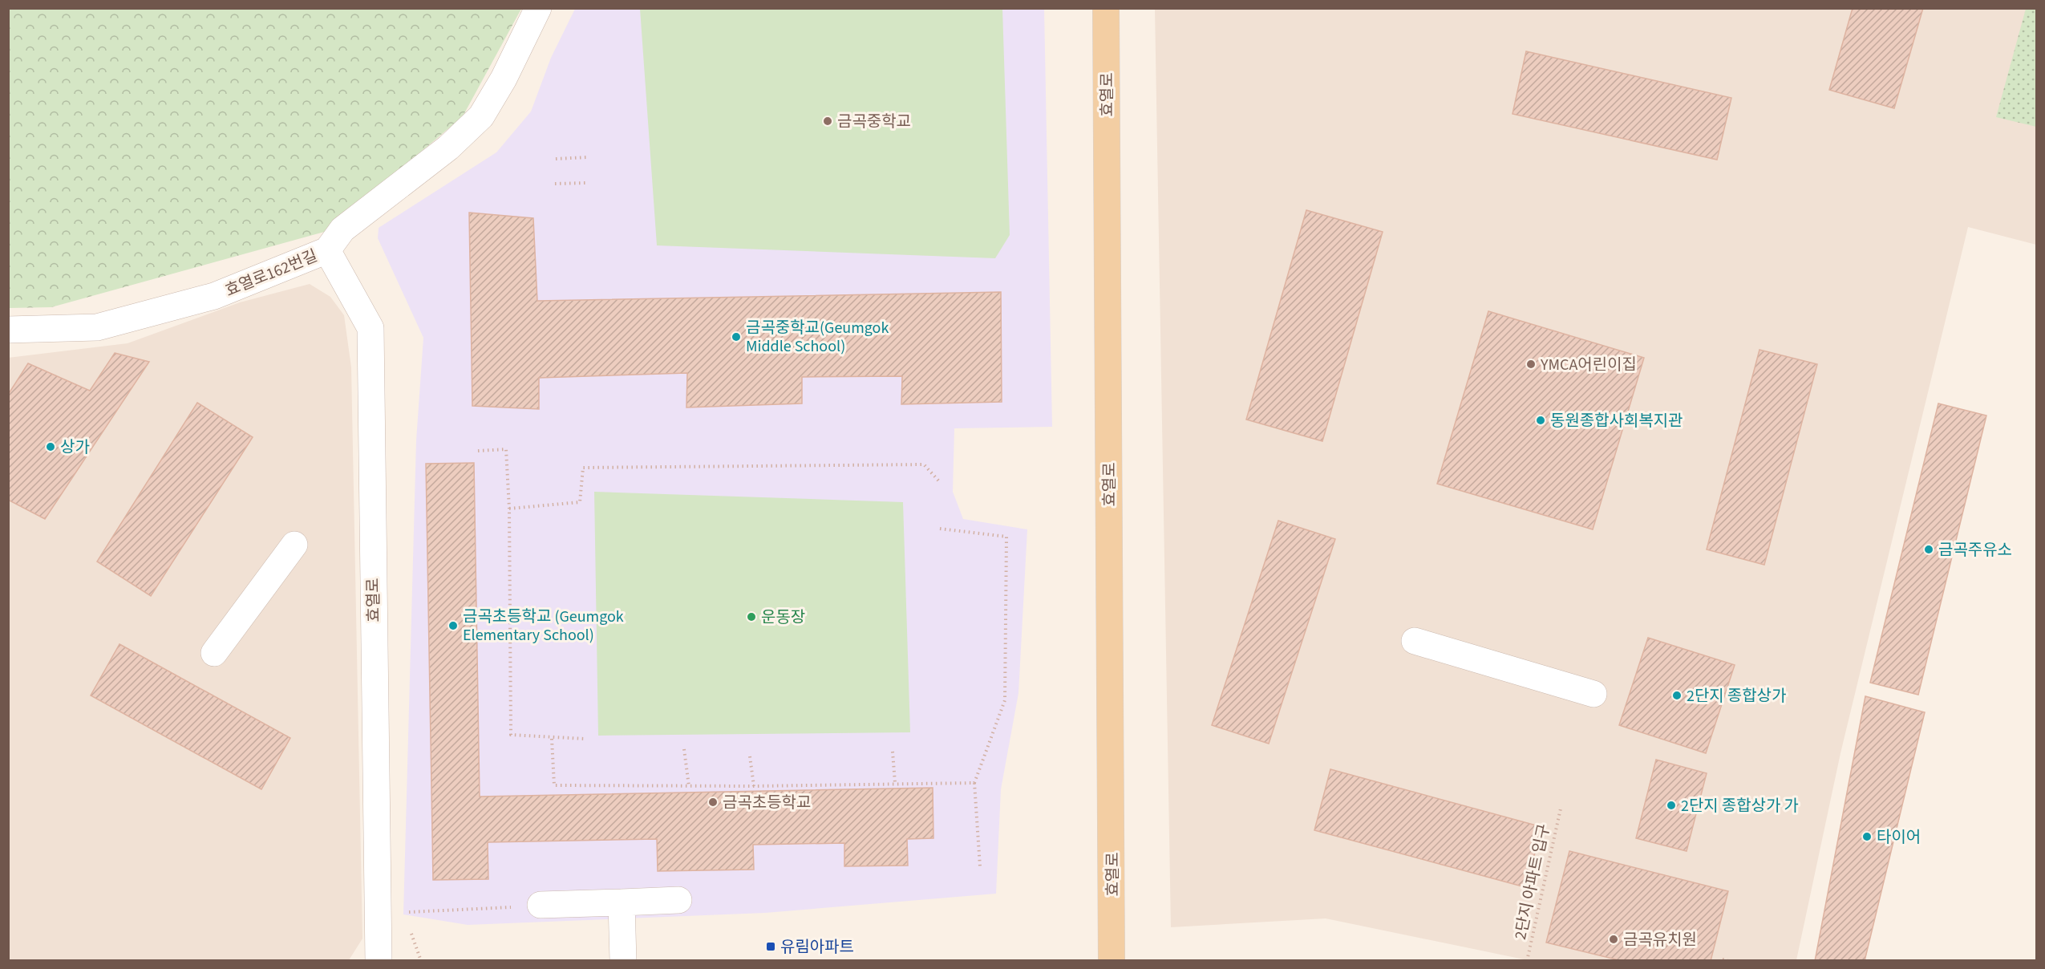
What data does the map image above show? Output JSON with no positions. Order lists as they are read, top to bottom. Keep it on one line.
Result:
{"streets":{"main road":["효열로"],"street":["효열로162번길"],"path":["2단지 아파트 입구"]},"crossings":[["효열로","효열로162번길"]],"places":{"other":["금곡중학교","금곡중학교(Geumgok Middle School)","YMCA어린이집","동원종합사회복지관","상가","금곡주유소","운동장","금곡초등학교 (Geumgok Elementary School)","2단지 종합상가","금곡초등학교","2단지 종합상가 가","타이어","금곡유치원"],"transit":["유림아파트"]}}
